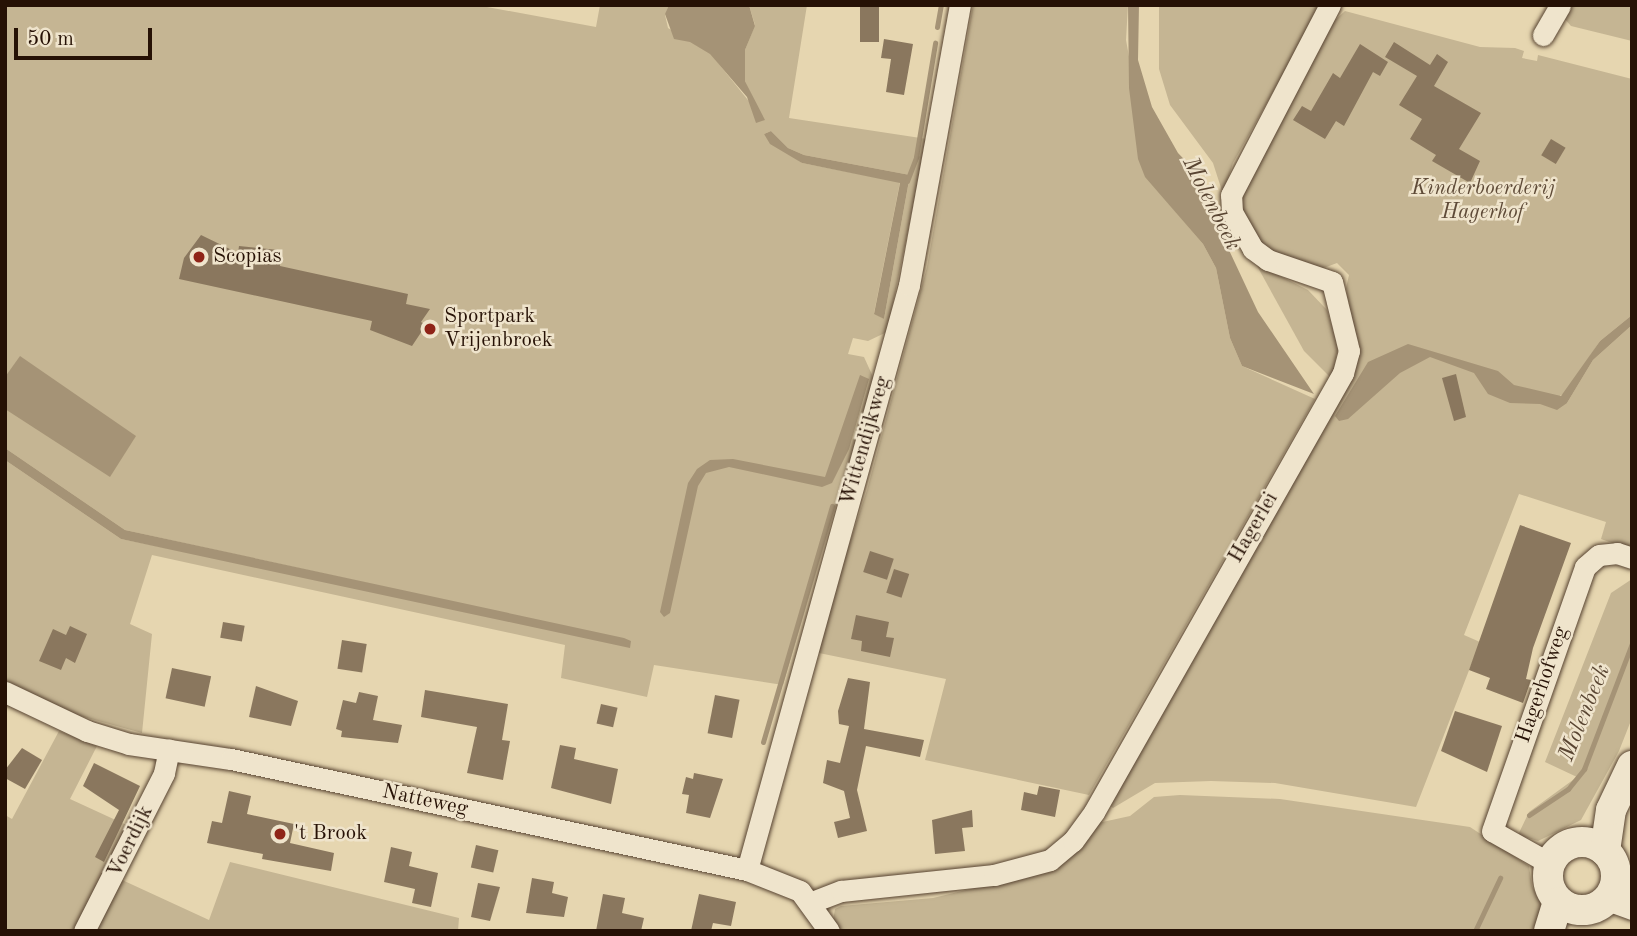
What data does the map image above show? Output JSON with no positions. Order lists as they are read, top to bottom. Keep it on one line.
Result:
{"streets":{"street":["Wittendijkweg","Hagerlei","Hagerhofweg","Natteweg","Voerdijk"]},"crossings":[["Wittendijkweg","Natteweg"],["Hagerlei","Natteweg"],["Natteweg","Voerdijk"]],"water":["Molenbeek"],"parks":["Kinderboerderij Hagerhof"],"places":["Scopias","Sportpark Vrijenbroek","'t Brook"],"scale_bar":"50 m"}
